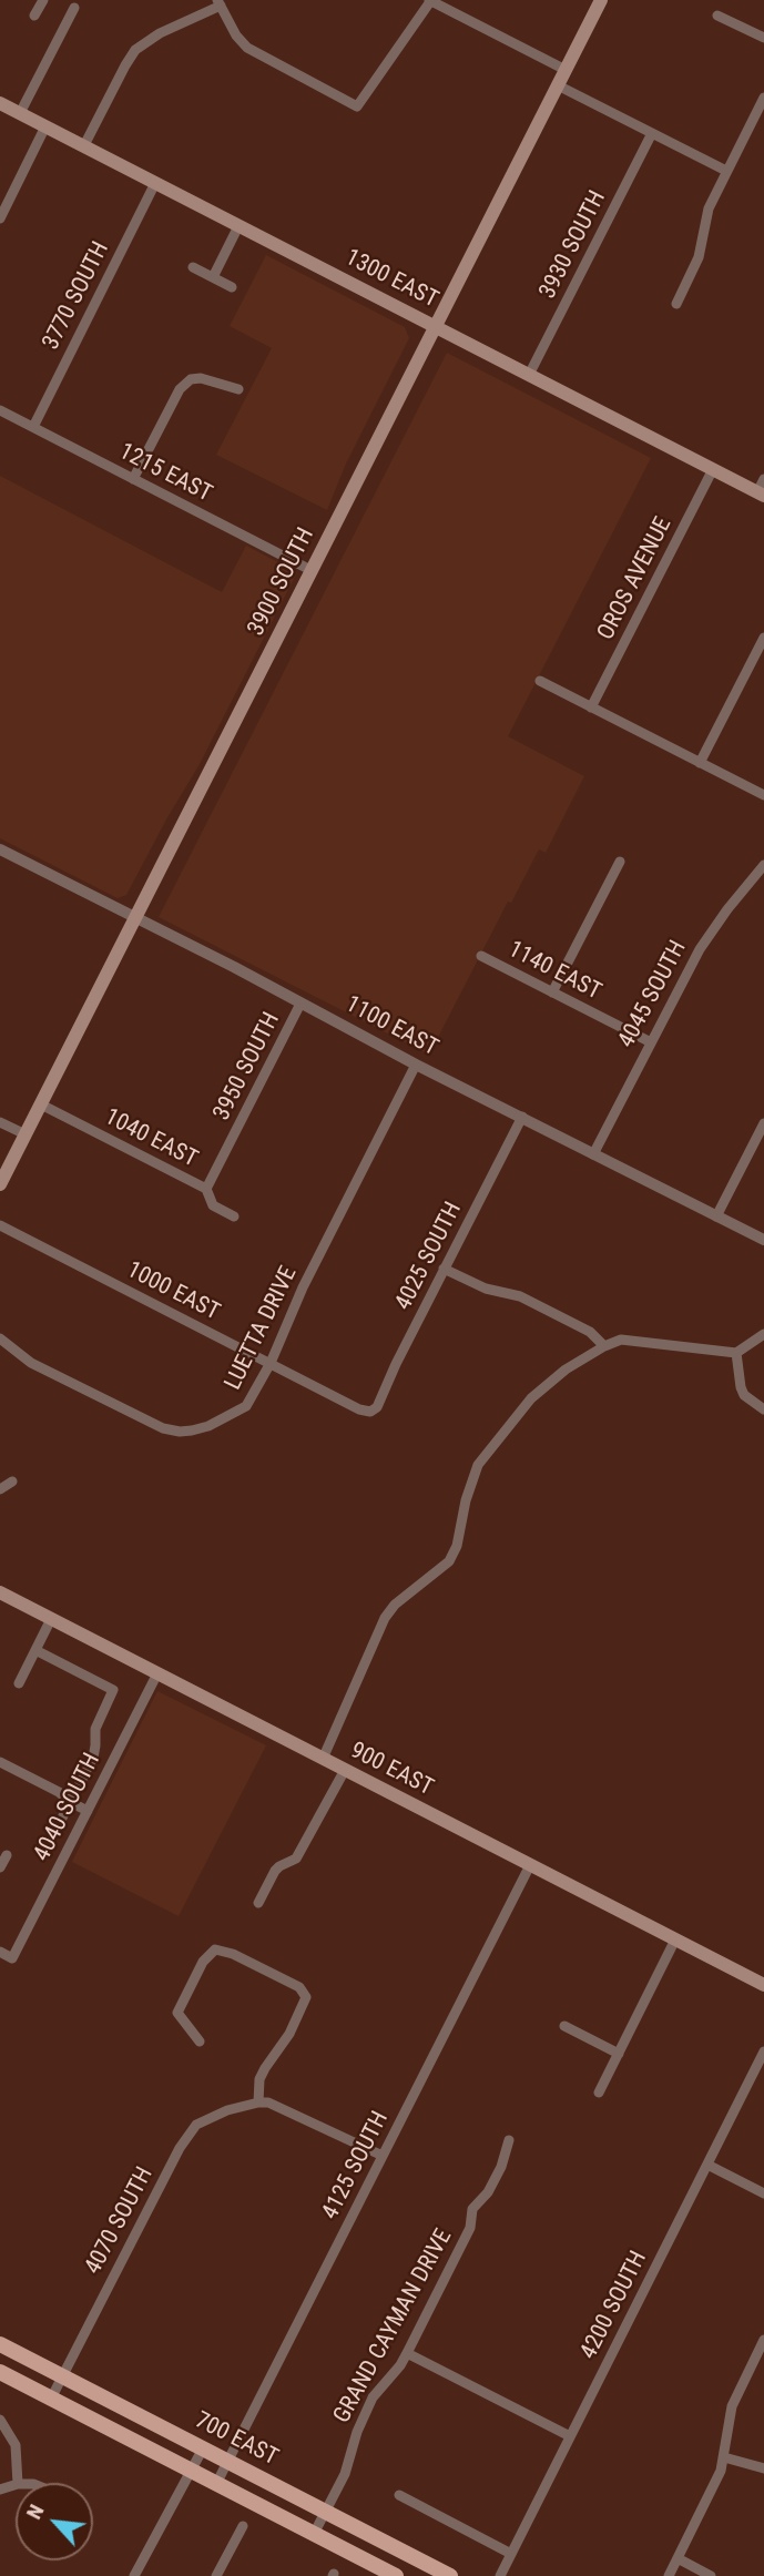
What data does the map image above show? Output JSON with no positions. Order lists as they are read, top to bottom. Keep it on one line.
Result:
{"streets":{"main road":["1300 EAST","3900 SOUTH","900 EAST","700 EAST"],"street":["3930 SOUTH","3770 SOUTH","1215 EAST","OROS AVENUE","1140 EAST","4045 SOUTH","1100 EAST","3950 SOUTH","1040 EAST","4025 SOUTH","1000 EAST","LUETTA DRIVE","4040 SOUTH","4125 SOUTH","4070 SOUTH","4200 SOUTH","GRAND CAYMAN DRIVE"]},"crossings":[["3930 SOUTH","1300 EAST"],["1300 EAST","3770 SOUTH"],["1300 EAST","OROS AVENUE"],["1300 EAST","3900 SOUTH"],["3770 SOUTH","1215 EAST"],["1215 EAST","3900 SOUTH"],["3900 SOUTH","1100 EAST"],["3900 SOUTH","1040 EAST"],["1140 EAST","4045 SOUTH"],["4045 SOUTH","1100 EAST"],["1100 EAST","3950 SOUTH"],["1100 EAST","4025 SOUTH"],["1100 EAST","LUETTA DRIVE"],["3950 SOUTH","1040 EAST"],["4025 SOUTH","1000 EAST"],["1000 EAST","LUETTA DRIVE"],["900 EAST","4040 SOUTH"],["900 EAST","4125 SOUTH"],["4125 SOUTH","700 EAST"],["4070 SOUTH","700 EAST"],["GRAND CAYMAN DRIVE","700 EAST"]],"north":"top left"}
